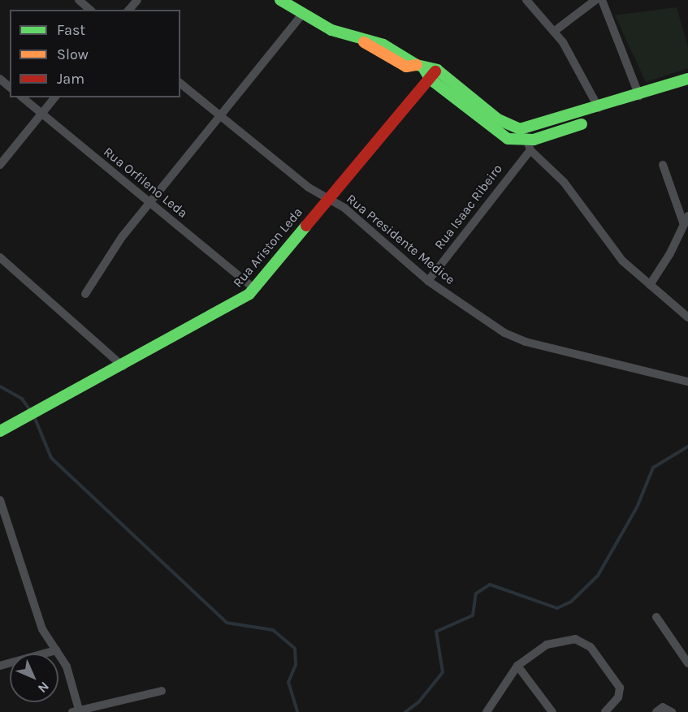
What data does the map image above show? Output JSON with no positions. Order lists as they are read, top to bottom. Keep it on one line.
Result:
{"streets":{"main road":["Rua Ariston Leda"],"street":["Rua Orfileno Leda","Rua Isaac Ribeiro","Rua Presidente Medice"]},"crossings":[["Rua Orfileno Leda","Rua Ariston Leda"],["Rua Isaac Ribeiro","Rua Presidente Medice"],["Rua Presidente Medice","Rua Ariston Leda"]],"legend":["Fast","Slow","Jam"],"north":"bottom right"}
